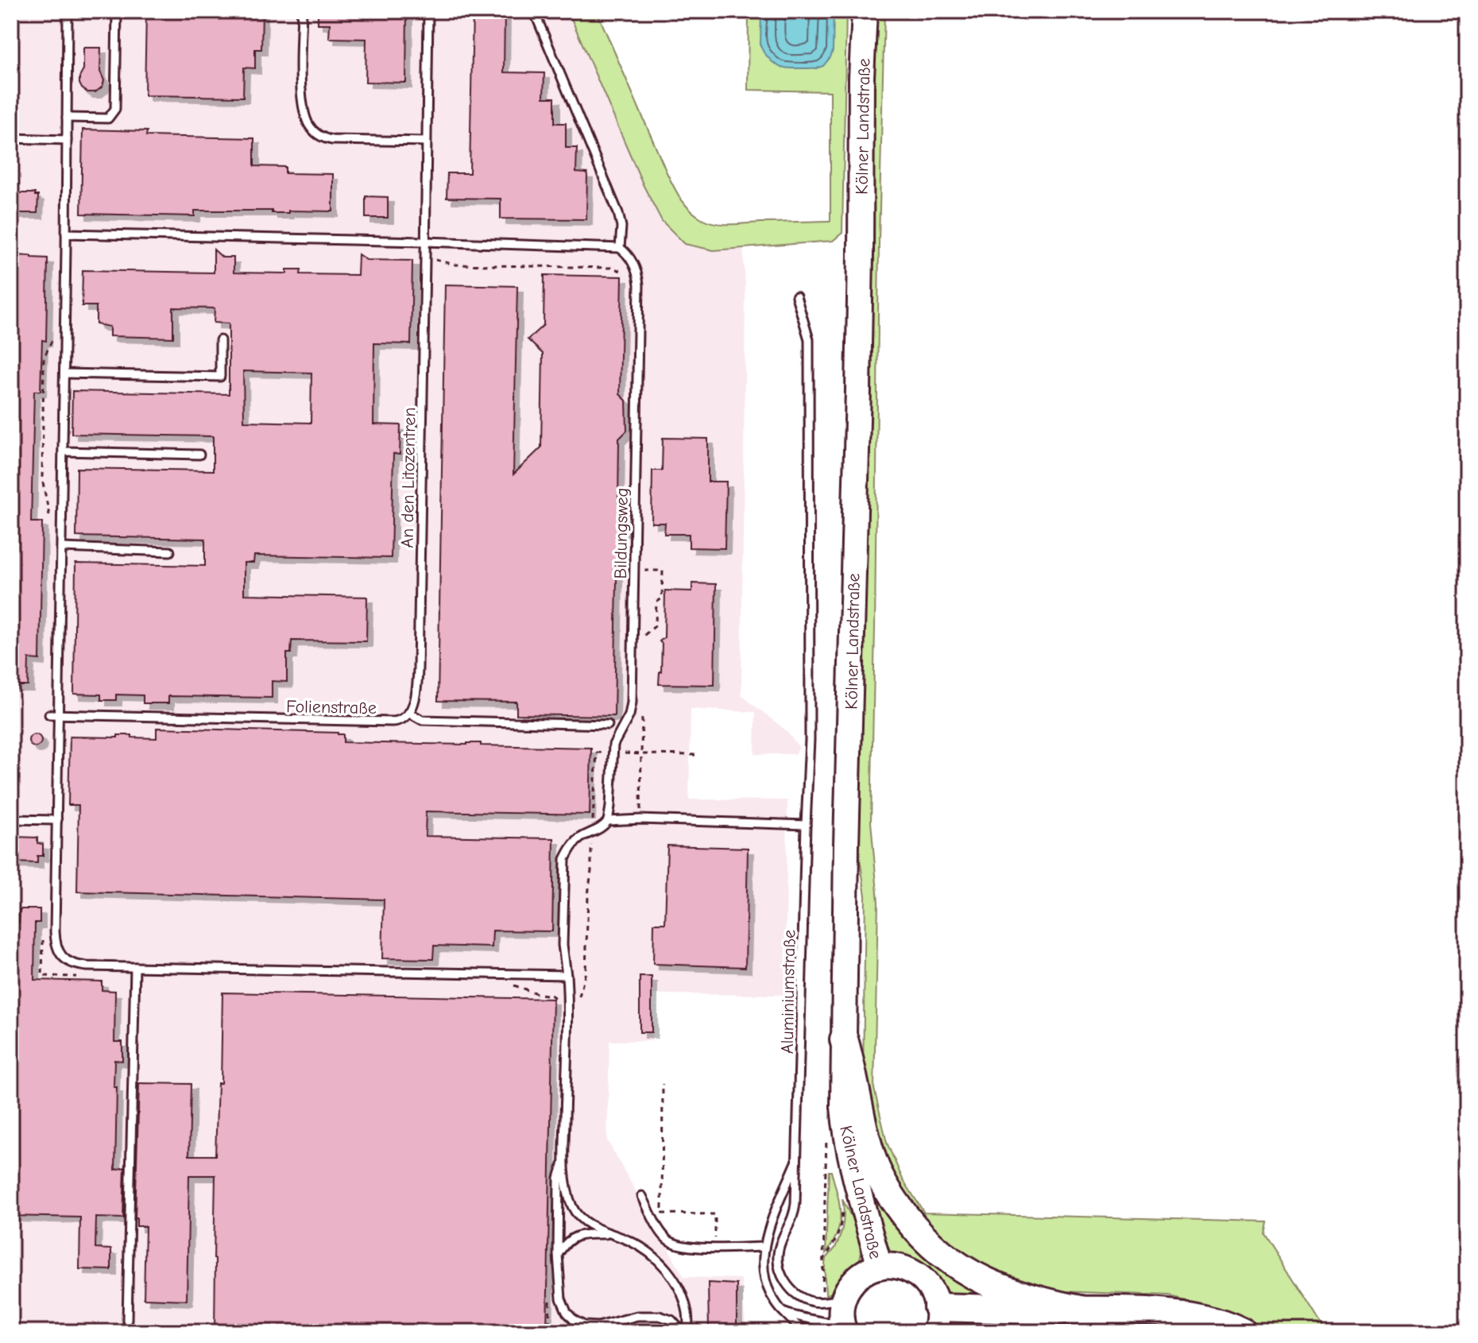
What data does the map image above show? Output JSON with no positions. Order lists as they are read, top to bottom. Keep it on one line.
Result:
{"streets":{"main road":["Kölner Landstraße"],"lane":["An den Litozentren","Bildungsweg","Folienstraße","Aluminiumstraße"]},"crossings":[["An den Litozentren","Folienstraße"]]}
